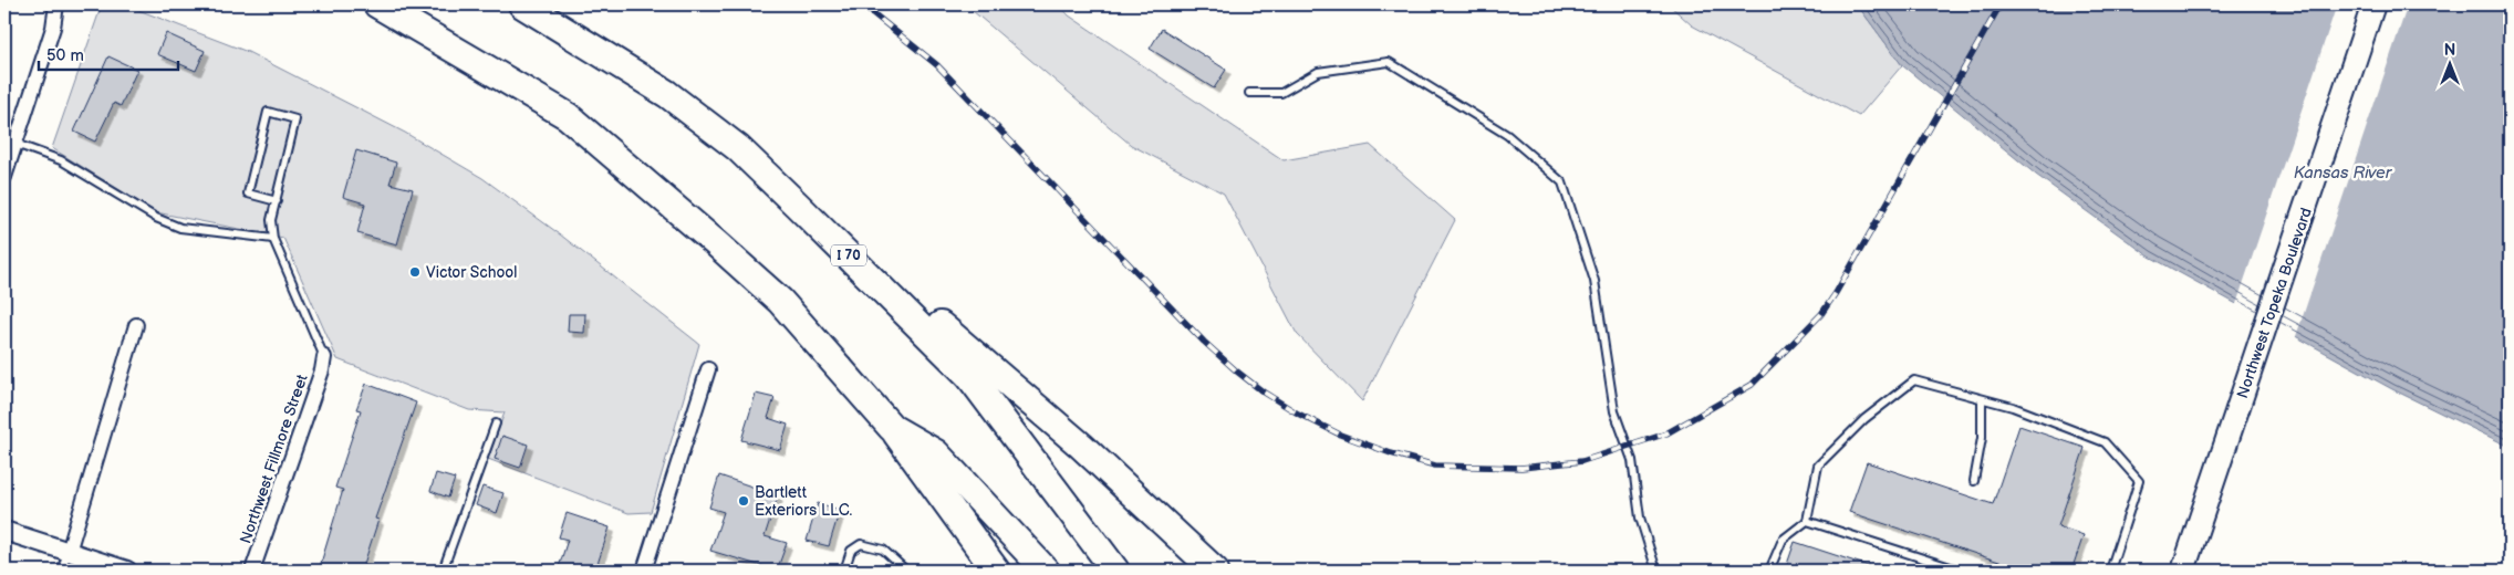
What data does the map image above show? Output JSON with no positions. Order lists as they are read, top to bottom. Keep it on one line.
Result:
{"streets":{"highway":["I 70"],"main road":["Northwest Topeka Boulevard"],"street":["Northwest Fillmore Street"]},"water":["Kansas River"],"places":["Victor School","Bartlett Exteriors LLC."],"scale_bar":"50 m","north":"top"}
